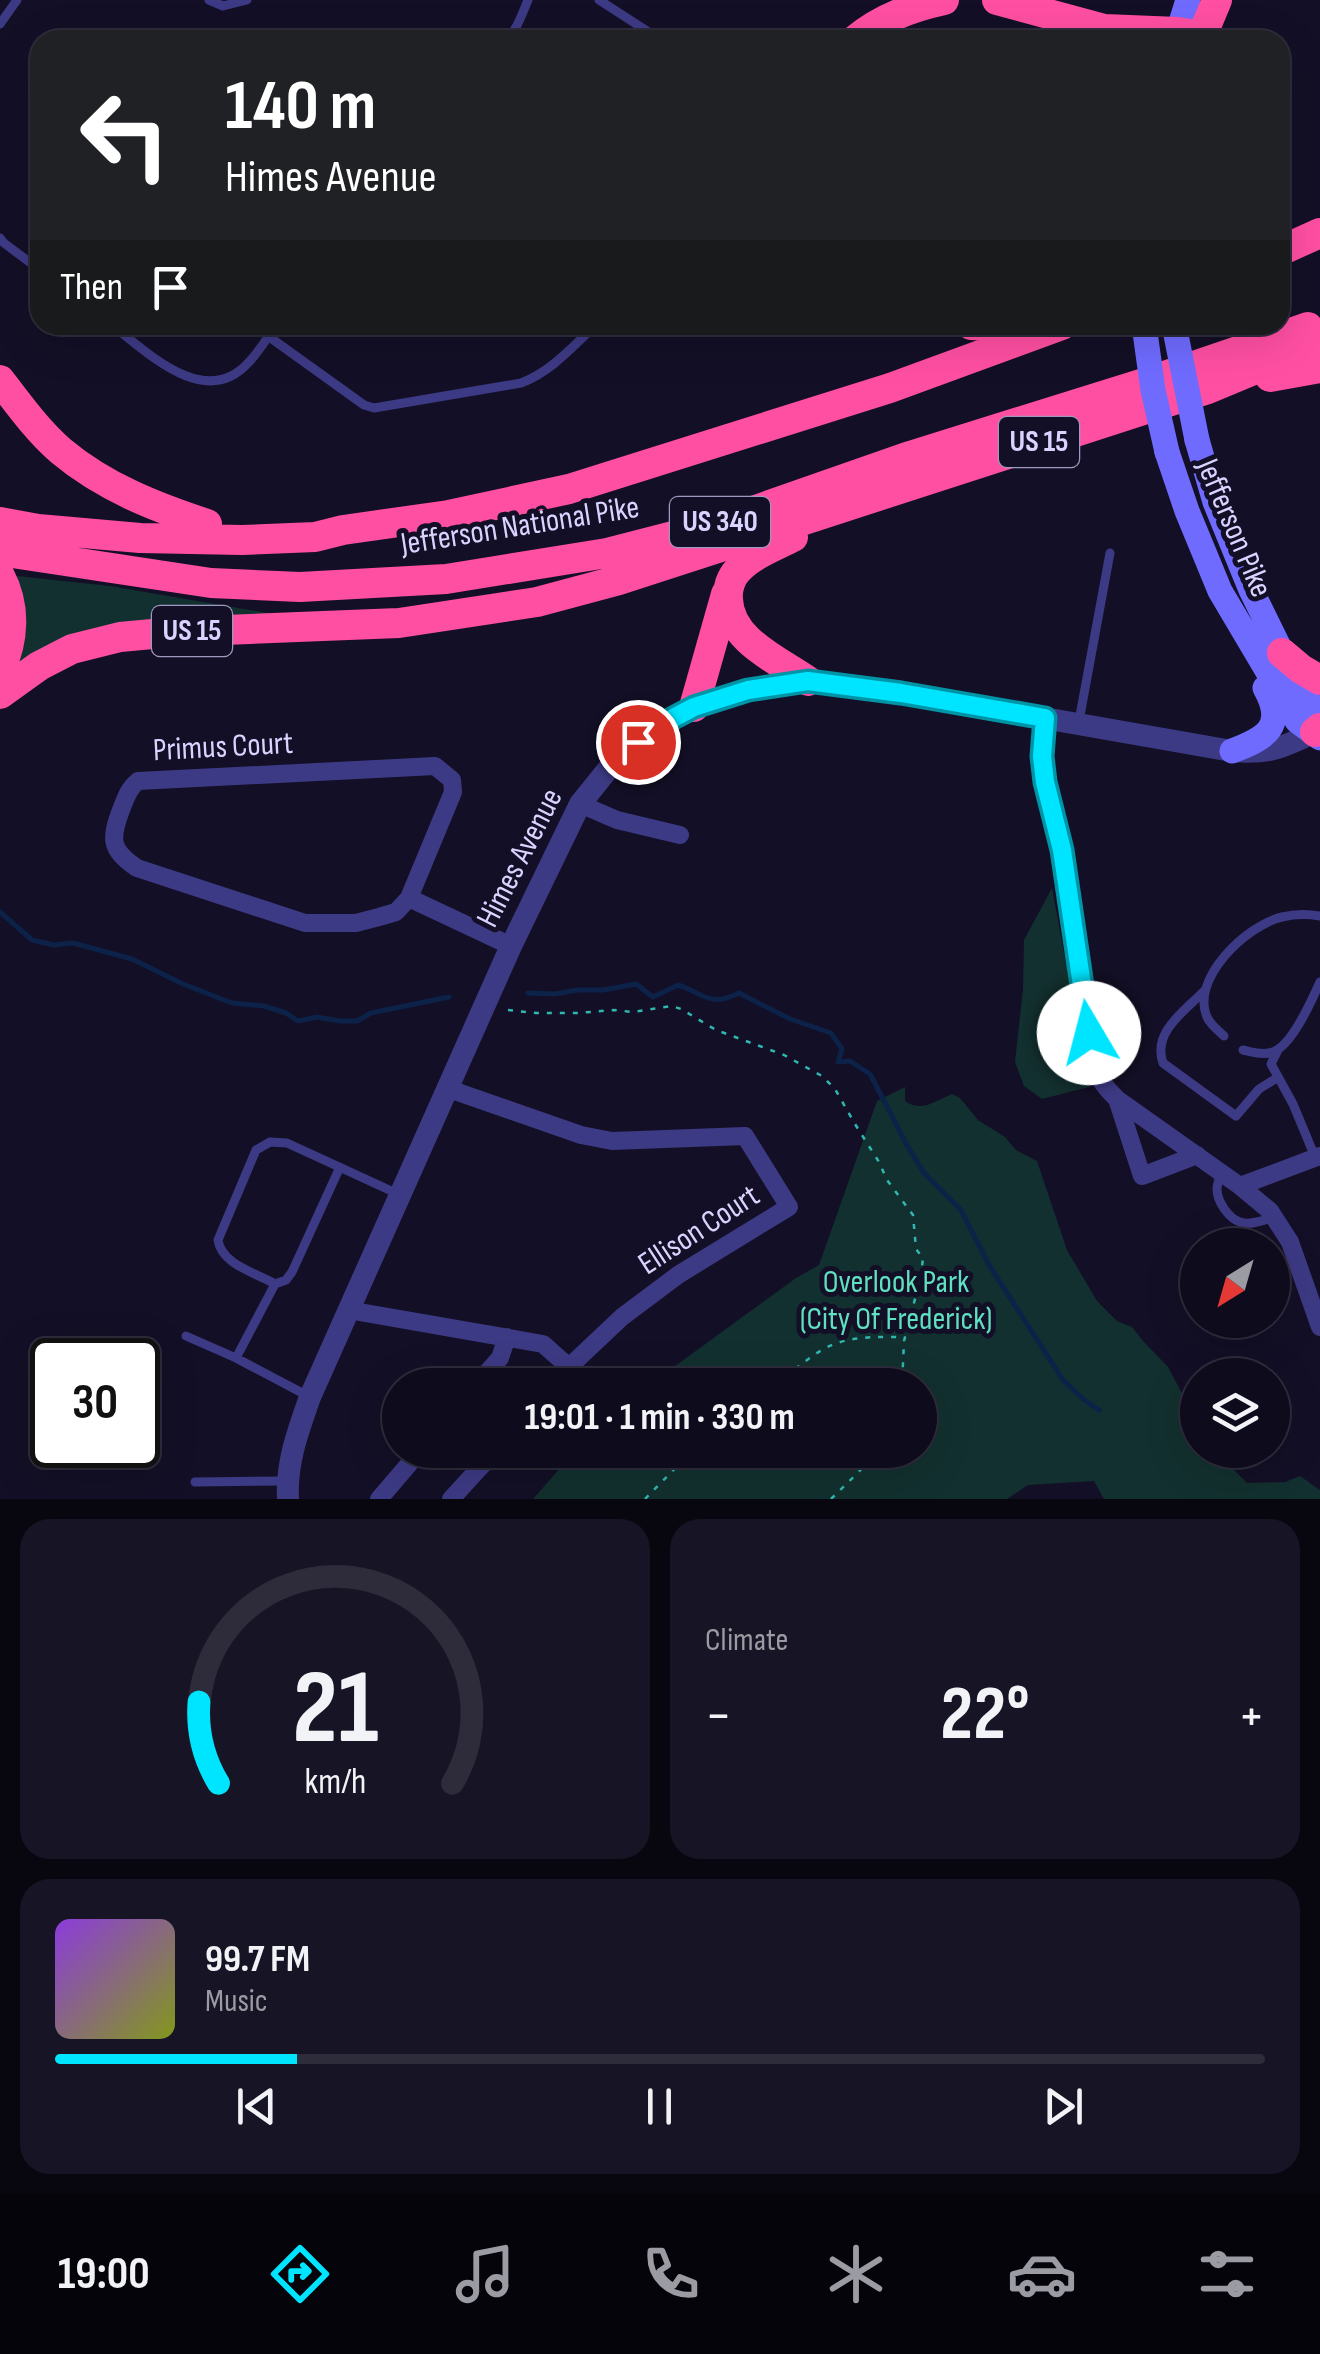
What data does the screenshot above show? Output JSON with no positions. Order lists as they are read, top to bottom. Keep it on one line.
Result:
{"streets":{"highway":["US 15","US 340","Jefferson National Pike"],"main road":["Jefferson Pike"],"street":["Primus Court","Himes Avenue","Ellison Court"]},"crossings":[["Jefferson Pike","Himes Avenue"],["Himes Avenue","Ellison Court"]],"parks":["Overlook Park (City Of Frederick)"],"north":"bottom left","page":{"turn":["140 m","Himes Avenue"],"then":"Then","limit":"30","trip":"19:01 · 1 min · 330 m","tile":"Climate","heat":["−","22°","+"],"song":["99.7 FM","Music"],"tabs":"19:00","gauge":["21","km/h"]}}
